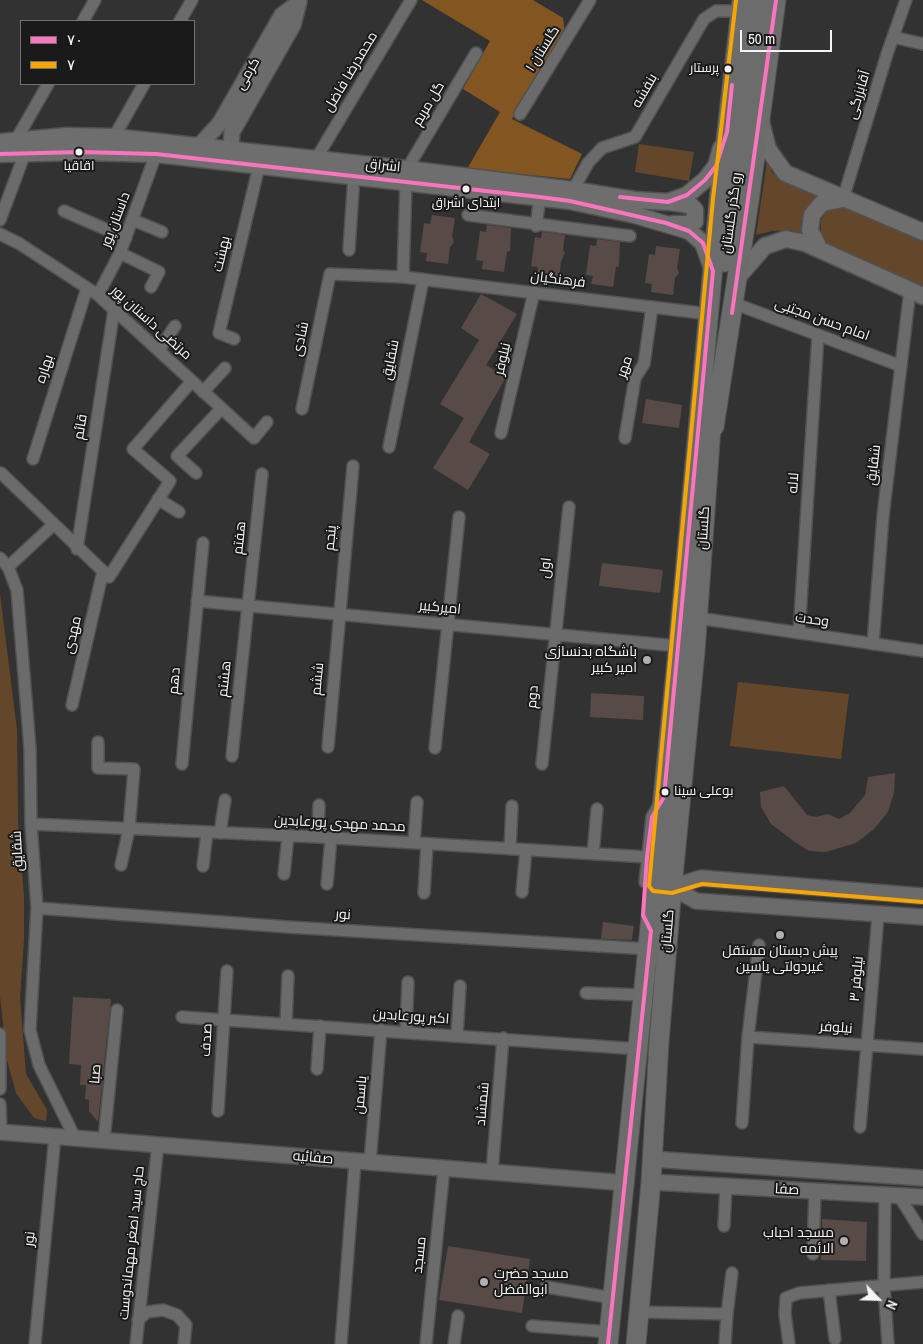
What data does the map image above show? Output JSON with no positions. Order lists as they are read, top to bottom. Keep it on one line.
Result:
{"streets":{"main road":["اشراق","رو گذر گلستان","گلستان"],"street":["گلستان ۱","محمدرضا فاضل","کرمی","بنفشه","آقابزرگی","گل مریم","داستان پور","بهشت","فرهنگیان","امام حسن مجتبی","مرتضی داستان پور","شادی","نیلوفر","شقایق","مهر","بهاره","قائم","لاله","هفتم","پنجم","اول","امیرکبیر","وحدت","مهدی","هشتم","ششم","دهم","دوم","محمد مهدی پورعابدین","نور","نیلوفر ۳","اکبر پورعابدین","صدف","صبا","یاسمن","شمشاد","صفائیه","صفا","حاج سید اصغر مهماندوست","مسجد"]},"crossings":[["محمدرضا فاضل","اشراق"],["کرمی","اشراق"],["بنفشه","اشراق"],["بنفشه","گلستان"],["گل مریم","اشراق"],["اشراق","داستان پور"],["اشراق","بهشت"],["اشراق","گلستان"],["رو گذر گلستان","گلستان"],["داستان پور","مرتضی داستان پور"],["فرهنگیان","شادی"],["فرهنگیان","نیلوفر"],["فرهنگیان","شقایق"],["فرهنگیان","مهر"],["فرهنگیان","گلستان"],["امام حسن مجتبی","شقایق"],["امام حسن مجتبی","لاله"],["مرتضی داستان پور","بهاره"],["مرتضی داستان پور","قائم"],["نیلوفر","نیلوفر ۳"],["شقایق","وحدت"],["شقایق","محمد مهدی پورعابدین"],["شقایق","نور"],["شقایق","صفائیه"],["لاله","وحدت"],["گلستان","امیرکبیر"],["گلستان","وحدت"],["گلستان","نور"],["گلستان","اکبر پورعابدین"],["گلستان","صفائیه"],["گلستان","صفا"],["هفتم","امیرکبیر"],["هفتم","هشتم"],["پنجم","امیرکبیر"],["پنجم","ششم"],["اول","امیرکبیر"],["اول","دوم"],["امیرکبیر","هشتم"],["امیرکبیر","ششم"],["امیرکبیر","دهم"],["امیرکبیر","دوم"],["نور","صفائیه"],["اکبر پورعابدین","صدف"],["اکبر پورعابدین","یاسمن"],["اکبر پورعابدین","شمشاد"],["صبا","صفائیه"],["یاسمن","صفائیه"],["شمشاد","صفائیه"],["صفائیه","حاج سید اصغر مهماندوست"],["صفائیه","مسجد"]],"places":["پرستار","اقاقیا","ابتدای اشراق","باشگاه بدنسازی امیر کبیر","بوعلی سینا","پیش دبستان مستقل غیردولتی یاسین","مسجد احباب الائمه","مسجد حضرت ابوالفضل"],"lines":["transit line ۷۰","transit line ۷"],"legend":["۷۰","۷"],"scale_bar":"50 m","north":"bottom right"}
